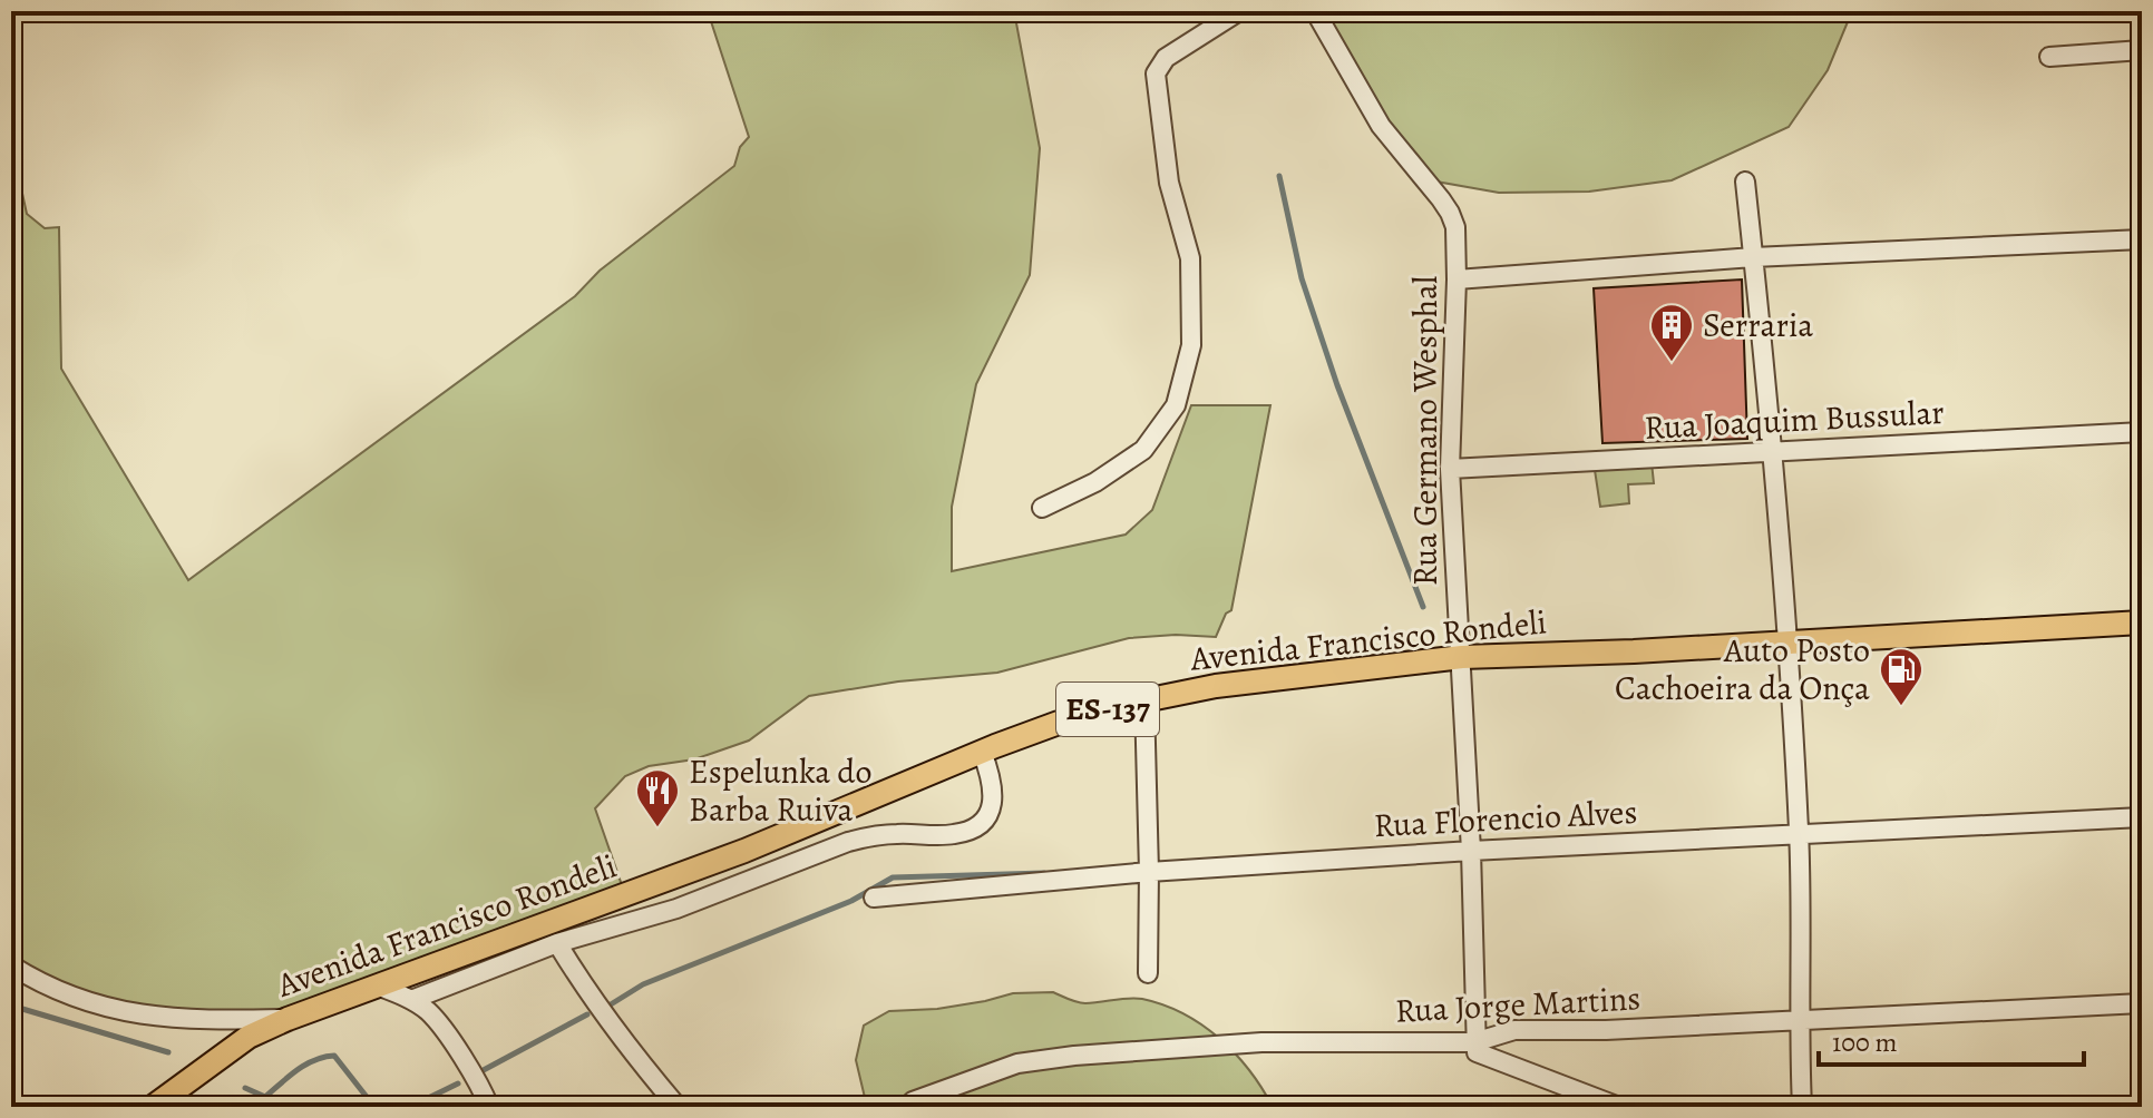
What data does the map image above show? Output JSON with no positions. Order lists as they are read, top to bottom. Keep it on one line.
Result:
{"streets":{"main road":["Avenida Francisco Rondeli","ES-137"],"street":["Rua Joaquim Bussular","Rua Germano Wesphal","Rua Florencio Alves","Rua Jorge Martins"]},"crossings":[["Rua Joaquim Bussular","Rua Germano Wesphal"],["Rua Germano Wesphal","Avenida Francisco Rondeli"],["Rua Germano Wesphal","Rua Florencio Alves"],["Rua Germano Wesphal","Rua Jorge Martins"]],"places":{"building":["Serraria"],"fuel station":["Auto Posto Cachoeira da Onça"],"restaurant":["Espelunka do Barba Ruiva"]},"scale_bar":"100 m"}
